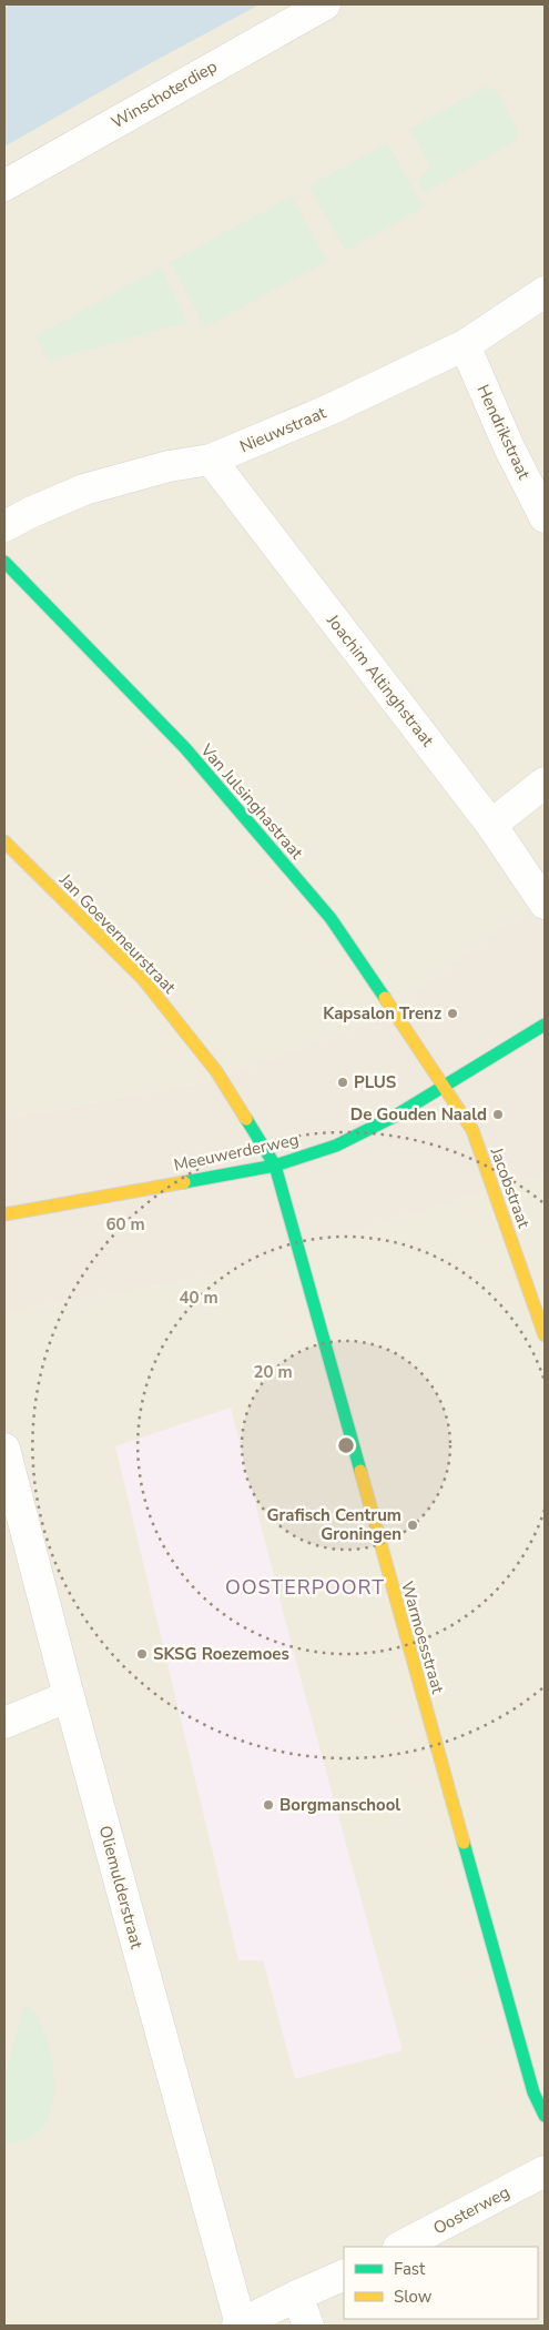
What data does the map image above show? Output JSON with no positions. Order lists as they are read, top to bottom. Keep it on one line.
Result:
{"streets":{"street":["Winschoterdiep","Nieuwstraat","Hendrikstraat","Joachim Altinghstraat","Van Julsinghastraat","Jan Goeverneurstraat","Meeuwerderweg","Jacobstraat","Warmoesstraat","Oliemulderstraat","Oosterweg"]},"crossings":[["Nieuwstraat","Hendrikstraat"],["Nieuwstraat","Joachim Altinghstraat"],["Van Julsinghastraat","Meeuwerderweg"],["Van Julsinghastraat","Jacobstraat"],["Jan Goeverneurstraat","Meeuwerderweg"],["Jan Goeverneurstraat","Warmoesstraat"],["Meeuwerderweg","Jacobstraat"],["Meeuwerderweg","Warmoesstraat"]],"districts":["OOSTERPOORT"],"places":["Kapsalon Trenz","PLUS","De Gouden Naald","Grafisch Centrum Groningen","SKSG Roezemoes","Borgmanschool"],"legend":["Fast","Slow"],"rings":["60 m","40 m","20 m"]}
